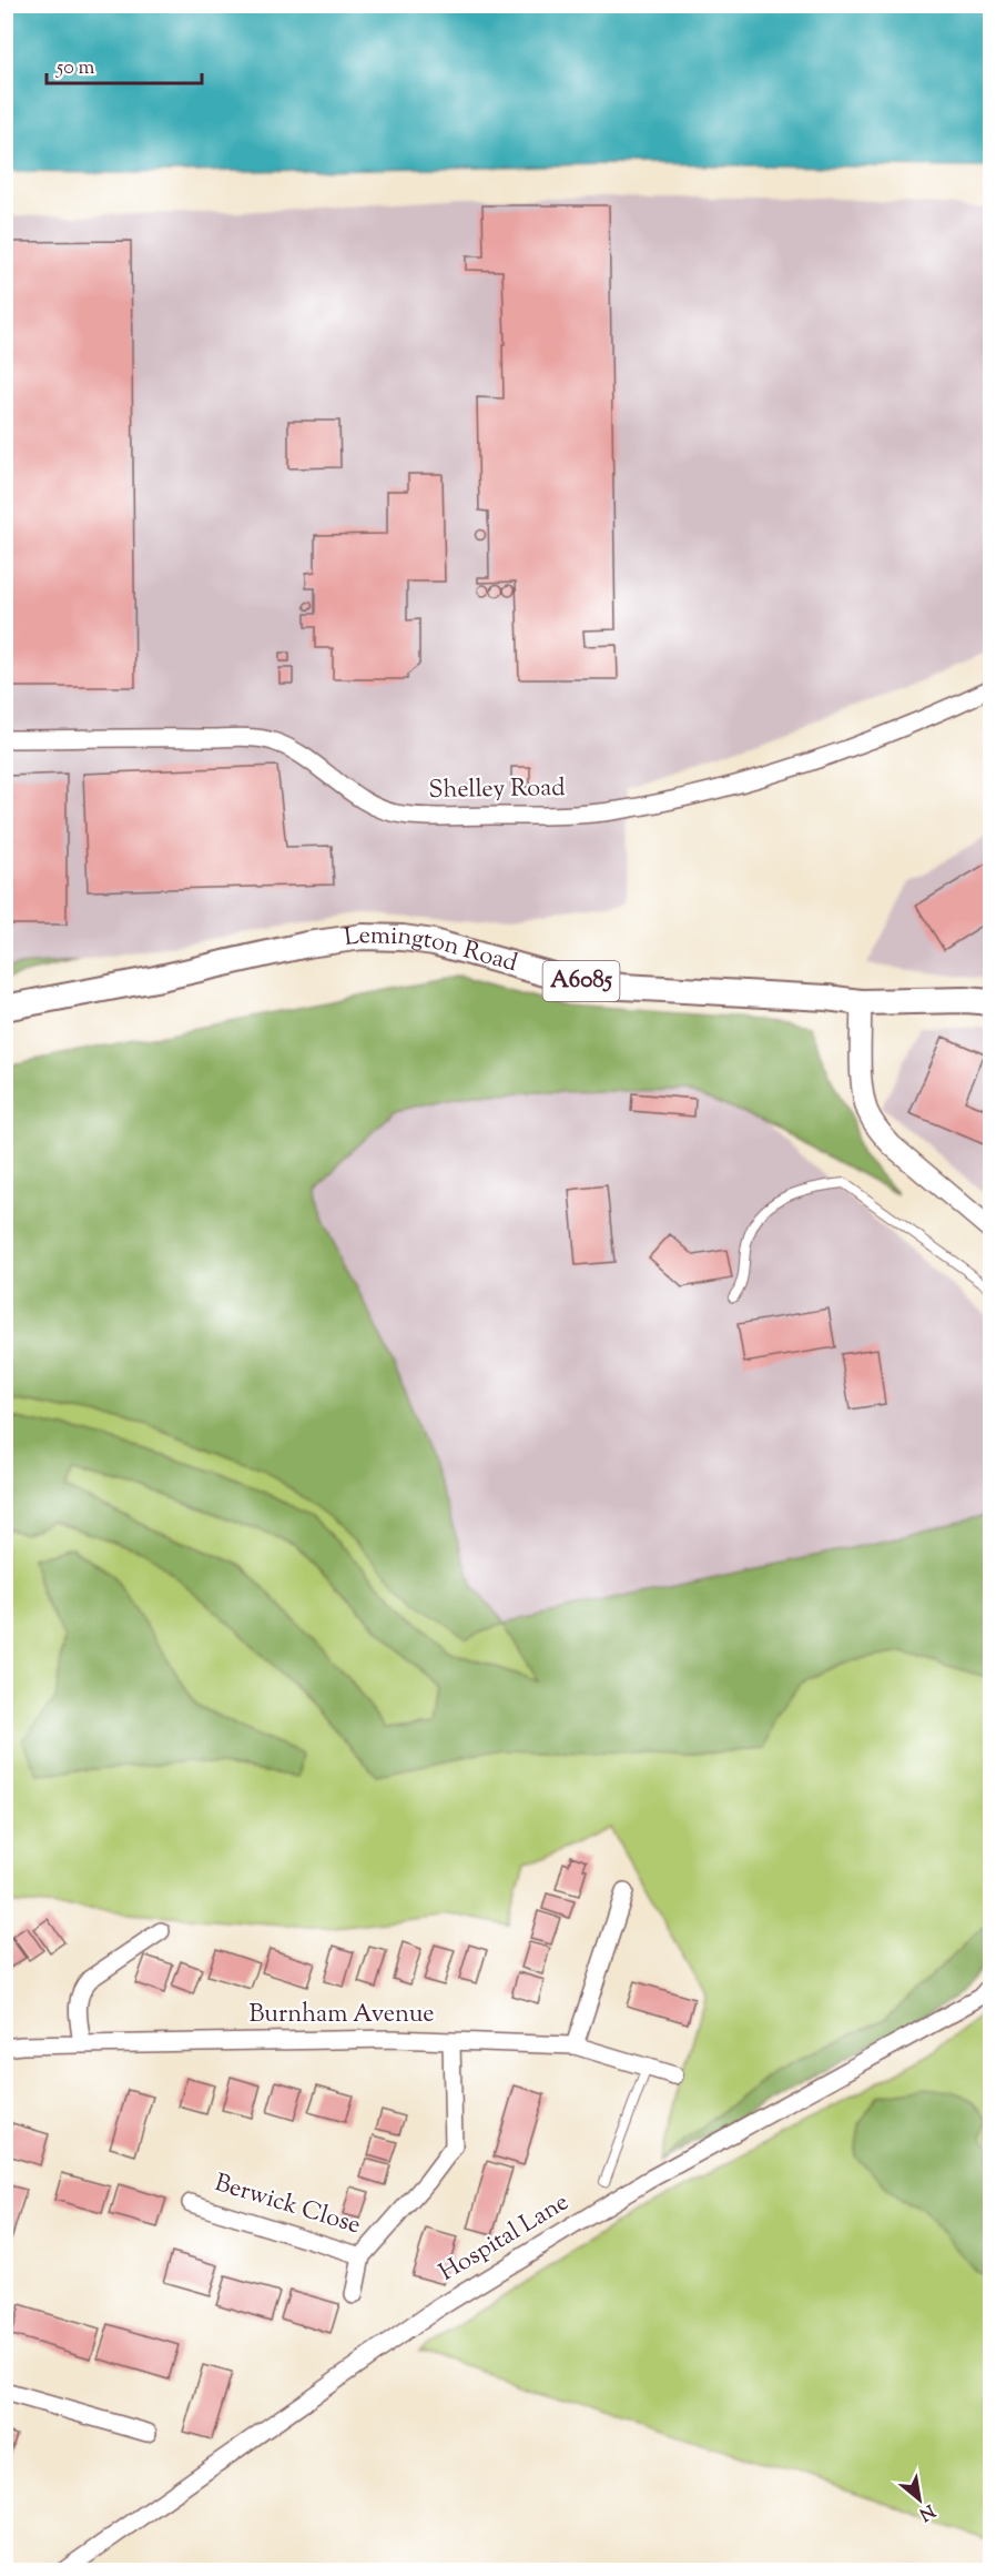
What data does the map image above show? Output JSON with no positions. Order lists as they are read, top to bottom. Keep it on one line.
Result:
{"streets":{"main road":["Lemington Road","A6085"],"street":["Shelley Road","Burnham Avenue","Berwick Close","Hospital Lane"]},"crossings":[["Lemington Road","A6085"],["Burnham Avenue","Berwick Close"]],"scale_bar":"50 m","north":"bottom right"}
